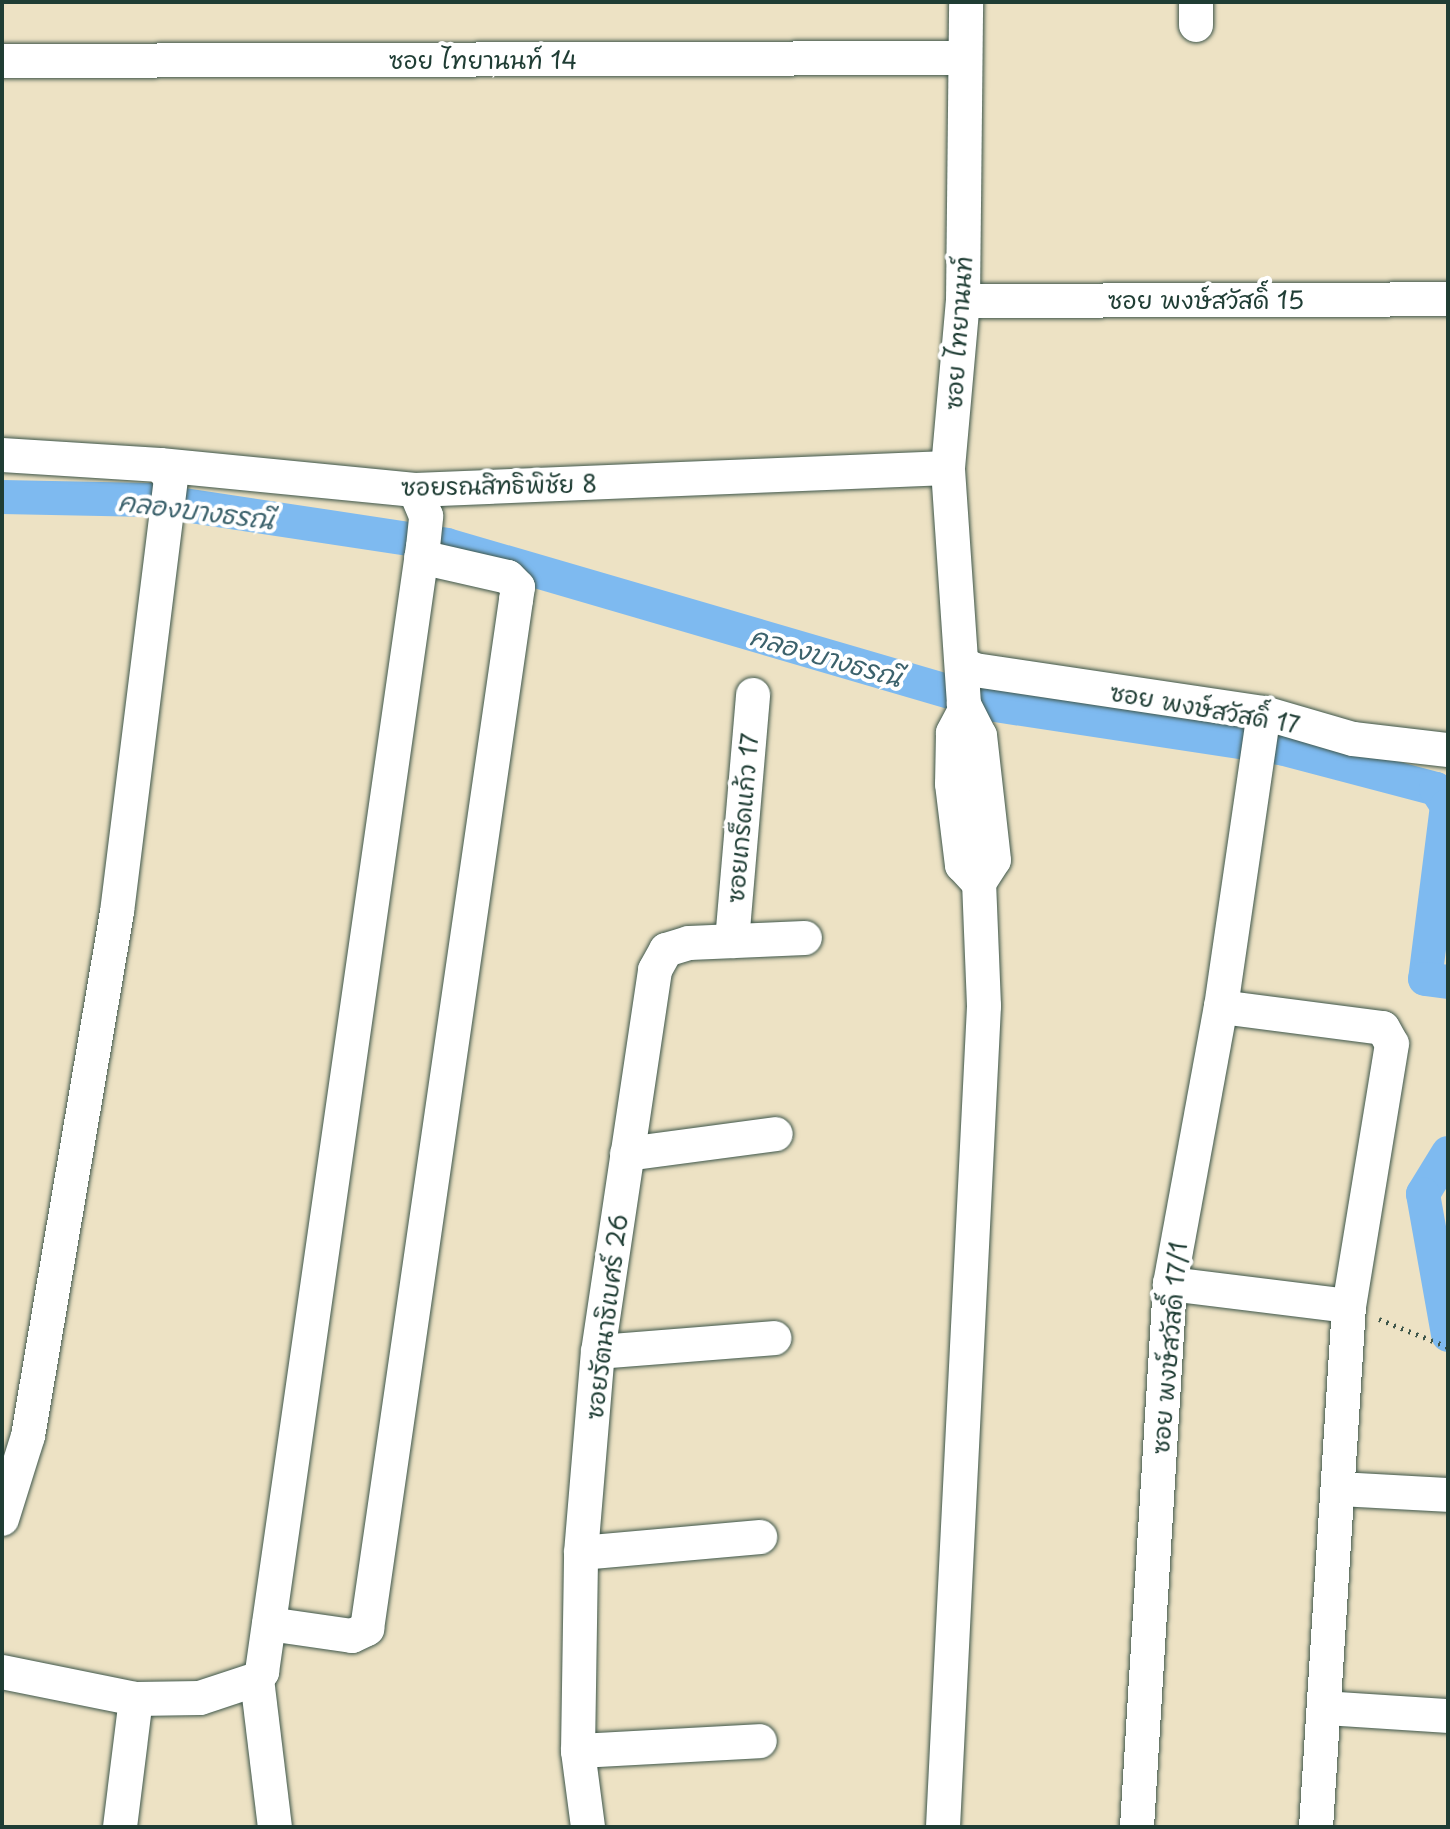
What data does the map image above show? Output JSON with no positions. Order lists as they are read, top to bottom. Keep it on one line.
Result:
{"streets":{"street":["ซอย ไทยานนท์ 14","ซอย พงษ์สวัสดิ์ 15","ซอย ไทยานนท์","ซอยรณสิทธิพิชัย 8","ซอย พงษ์สวัสดิ์ 17","ซอยเกร็ดแก้ว 17","ซอยรัตนาธิเบศร์ 26","ซอย พงษ์สวัสดิ์ 17/1"]},"crossings":[["ซอย ไทยานนท์ 14","ซอย ไทยานนท์"],["ซอย พงษ์สวัสดิ์ 15","ซอย ไทยานนท์"],["ซอย ไทยานนท์","ซอยรณสิทธิพิชัย 8"],["ซอย ไทยานนท์","ซอย พงษ์สวัสดิ์ 17"],["ซอย พงษ์สวัสดิ์ 17","ซอย พงษ์สวัสดิ์ 17/1"],["ซอยเกร็ดแก้ว 17","ซอยรัตนาธิเบศร์ 26"]],"water":["คลองบางธรณี"]}
